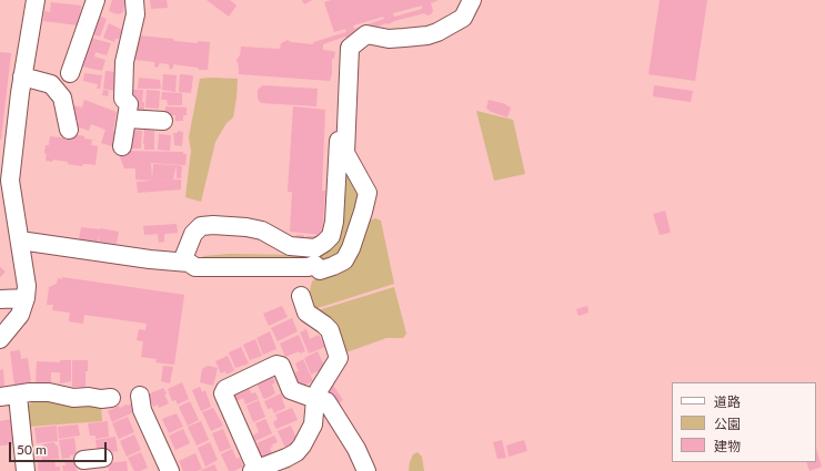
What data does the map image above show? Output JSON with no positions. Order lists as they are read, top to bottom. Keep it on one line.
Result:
{"legend":["道路","公園","建物"],"scale_bar":"50 m"}
